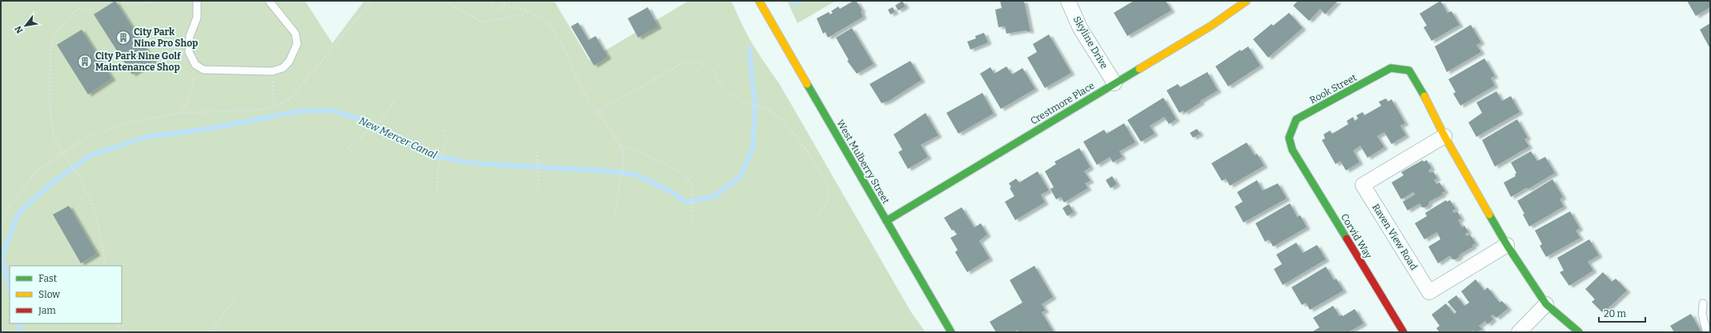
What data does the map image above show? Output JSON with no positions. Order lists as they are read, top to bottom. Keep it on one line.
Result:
{"streets":{"street":["Skyline Drive","Rook Street","Crestmore Place","West Mulberry Street","Corvid Way","Raven View Road"]},"crossings":[["Skyline Drive","Crestmore Place"],["Rook Street","Corvid Way"],["Rook Street","Raven View Road"],["Crestmore Place","West Mulberry Street"]],"water":["New Mercer Canal"],"places":{"building":["City Park Nine Pro Shop","City Park Nine Golf Maintenance Shop"]},"legend":["Fast","Slow","Jam"],"scale_bar":"20 m","north":"bottom left"}
